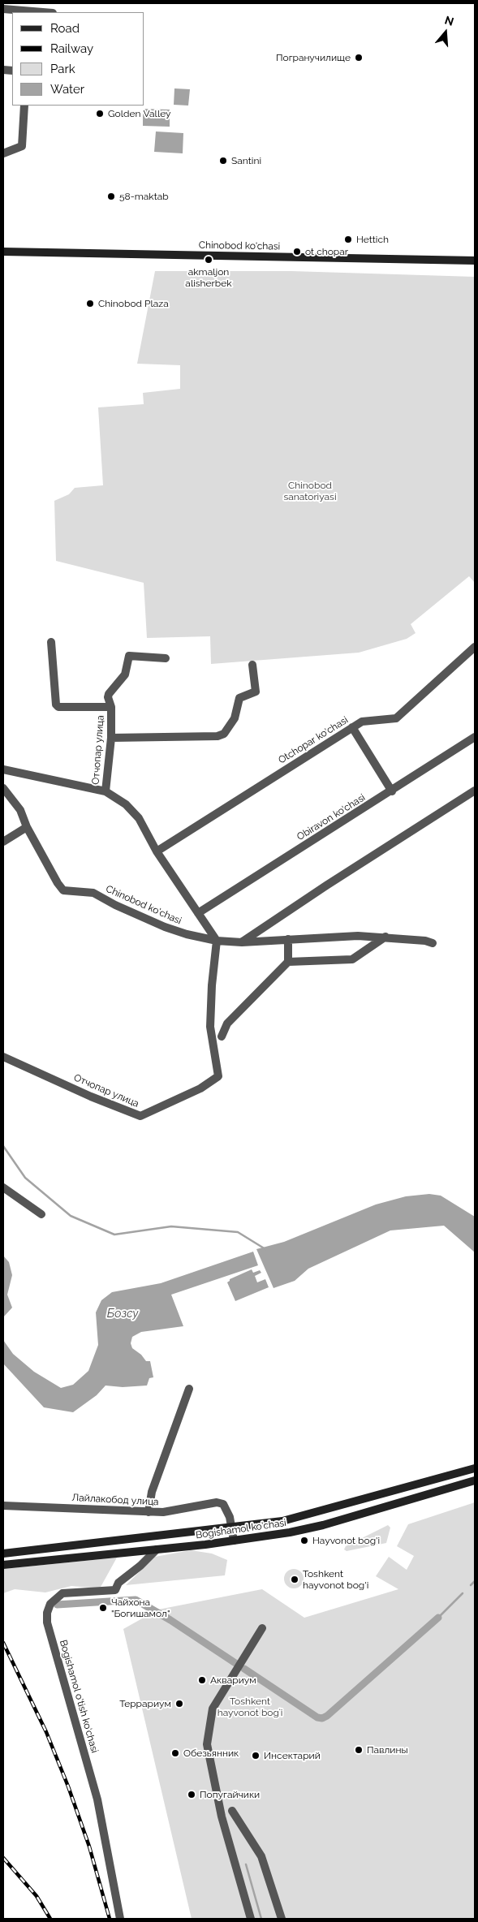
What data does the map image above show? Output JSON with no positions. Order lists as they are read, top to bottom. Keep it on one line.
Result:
{"streets":{"main road":["Chinobod ko'chasi","Bogishamol ko'chasi"],"street":["Otchopar ko'chasi","Отчопар улица","Obiravon ko'chasi","Лайлакобод улица","Bogishamol o'tish ko'chasi"]},"crossings":[["Chinobod ko'chasi","Отчопар улица"],["Лайлакобод улица","Bogishamol ko'chasi"],["Bogishamol ko'chasi","Bogishamol o'tish ko'chasi"]],"water":["Бозсу"],"parks":["Chinobod sanatoriyasi","Toshkent hayvonot bogʻi"],"places":["Погранучилище","Golden Valley","Santini","58-maktab","Hettich","ot chopar","akmaljon alisherbek","Chinobod Plaza","Hayvonot bog'i","Toshkent hayvonot bog'i","Чайхона \"Богишамол\"","Аквариум","Террариум","Павлины","Обезьянник","Инсектарий","Попугайчики"],"legend":["Road","Railway","Park","Water"],"north":"top"}
